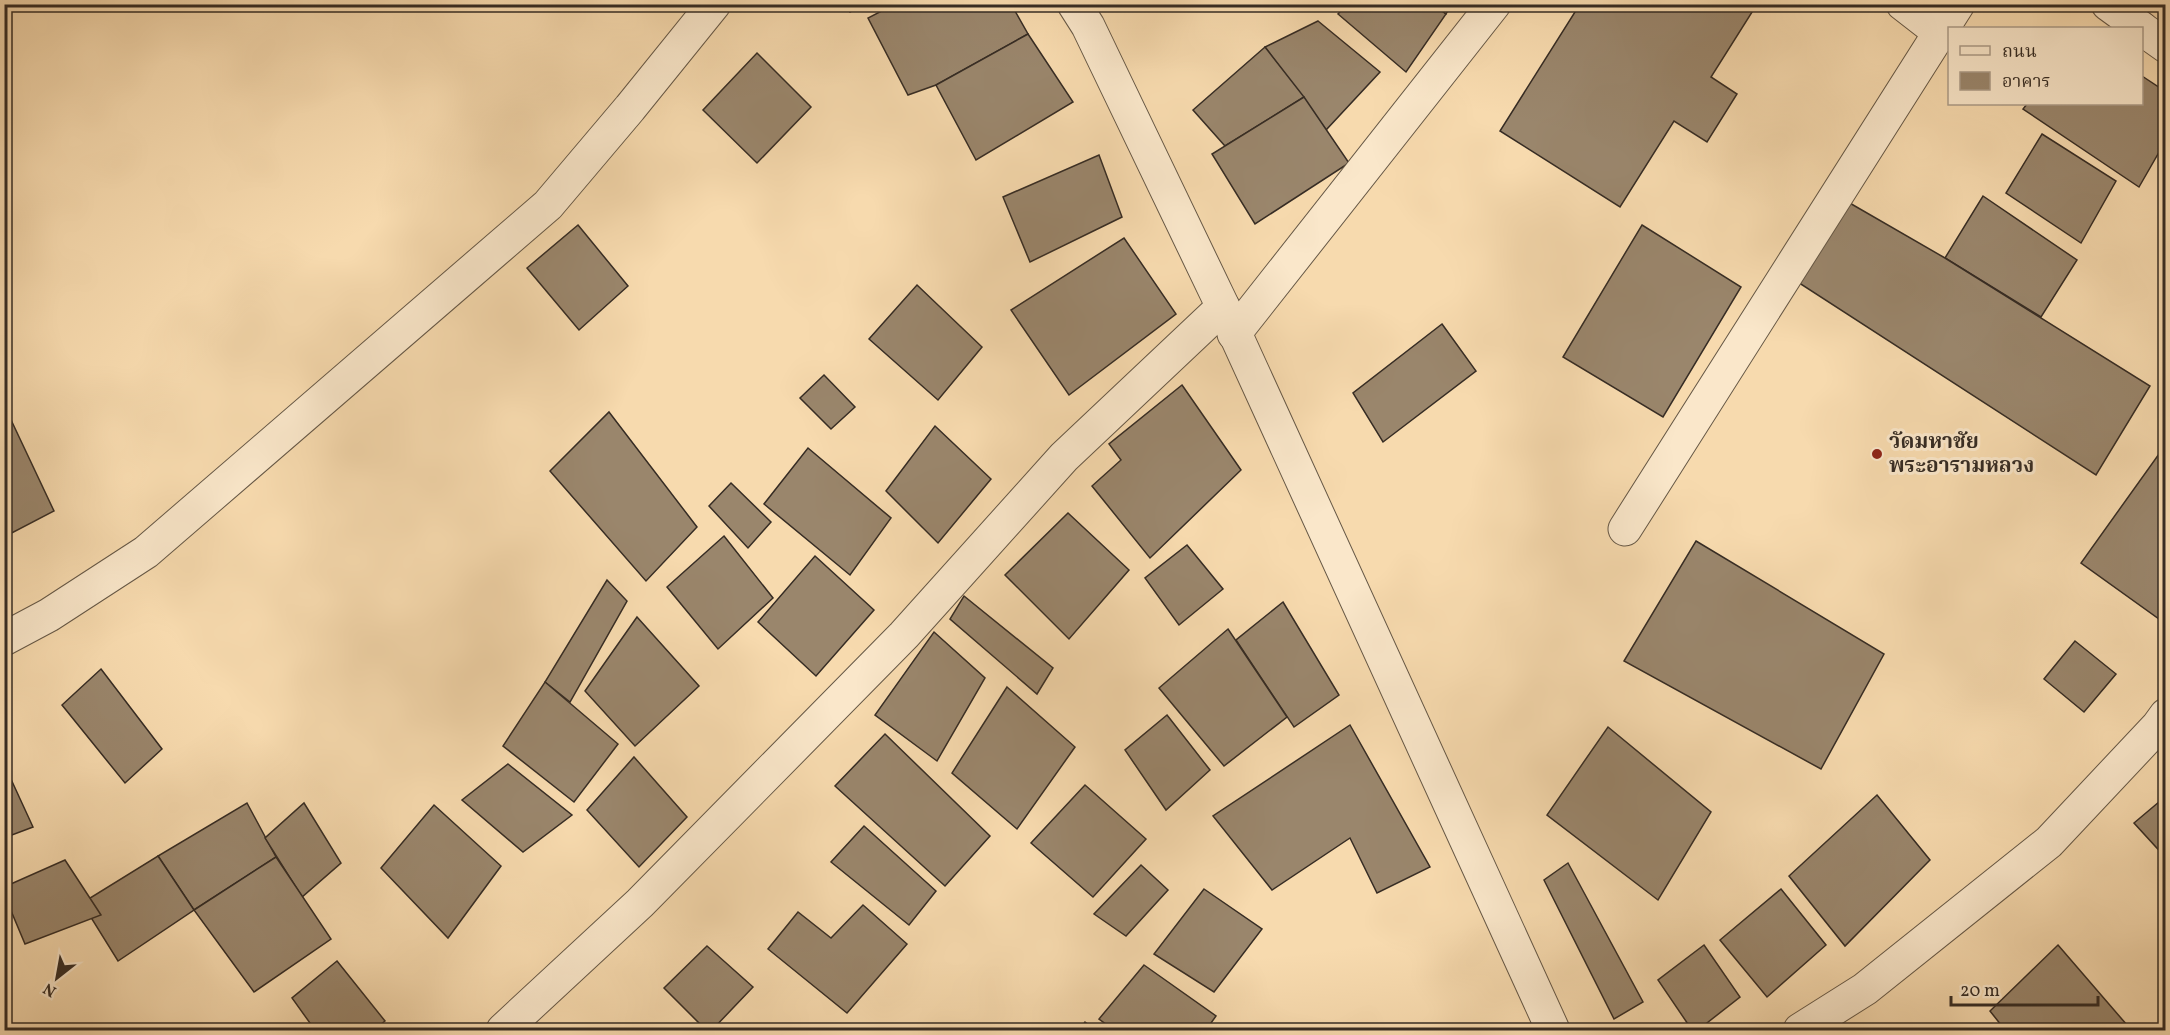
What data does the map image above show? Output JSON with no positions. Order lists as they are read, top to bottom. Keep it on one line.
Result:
{"places":["วัดมหาชัย พระอารามหลวง"],"legend":["ถนน","อาคาร"],"scale_bar":"20 m","north":"bottom left"}
